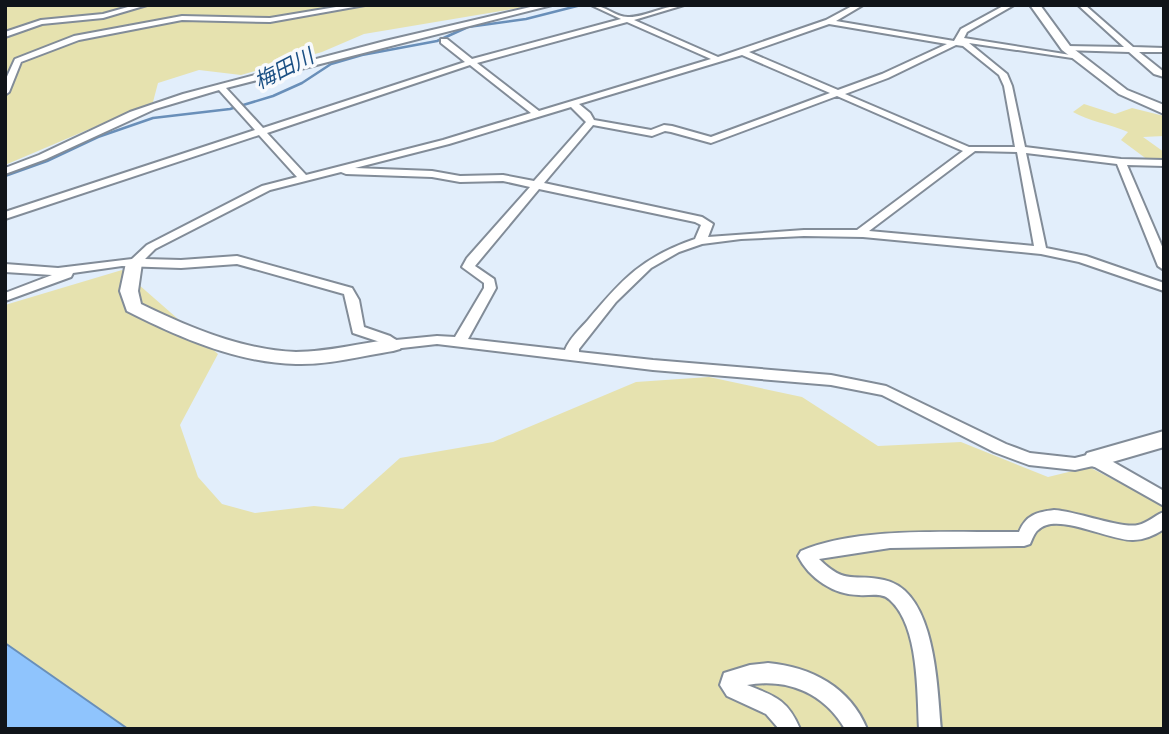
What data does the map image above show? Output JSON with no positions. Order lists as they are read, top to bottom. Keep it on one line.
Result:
{"water":["梅田川"]}
